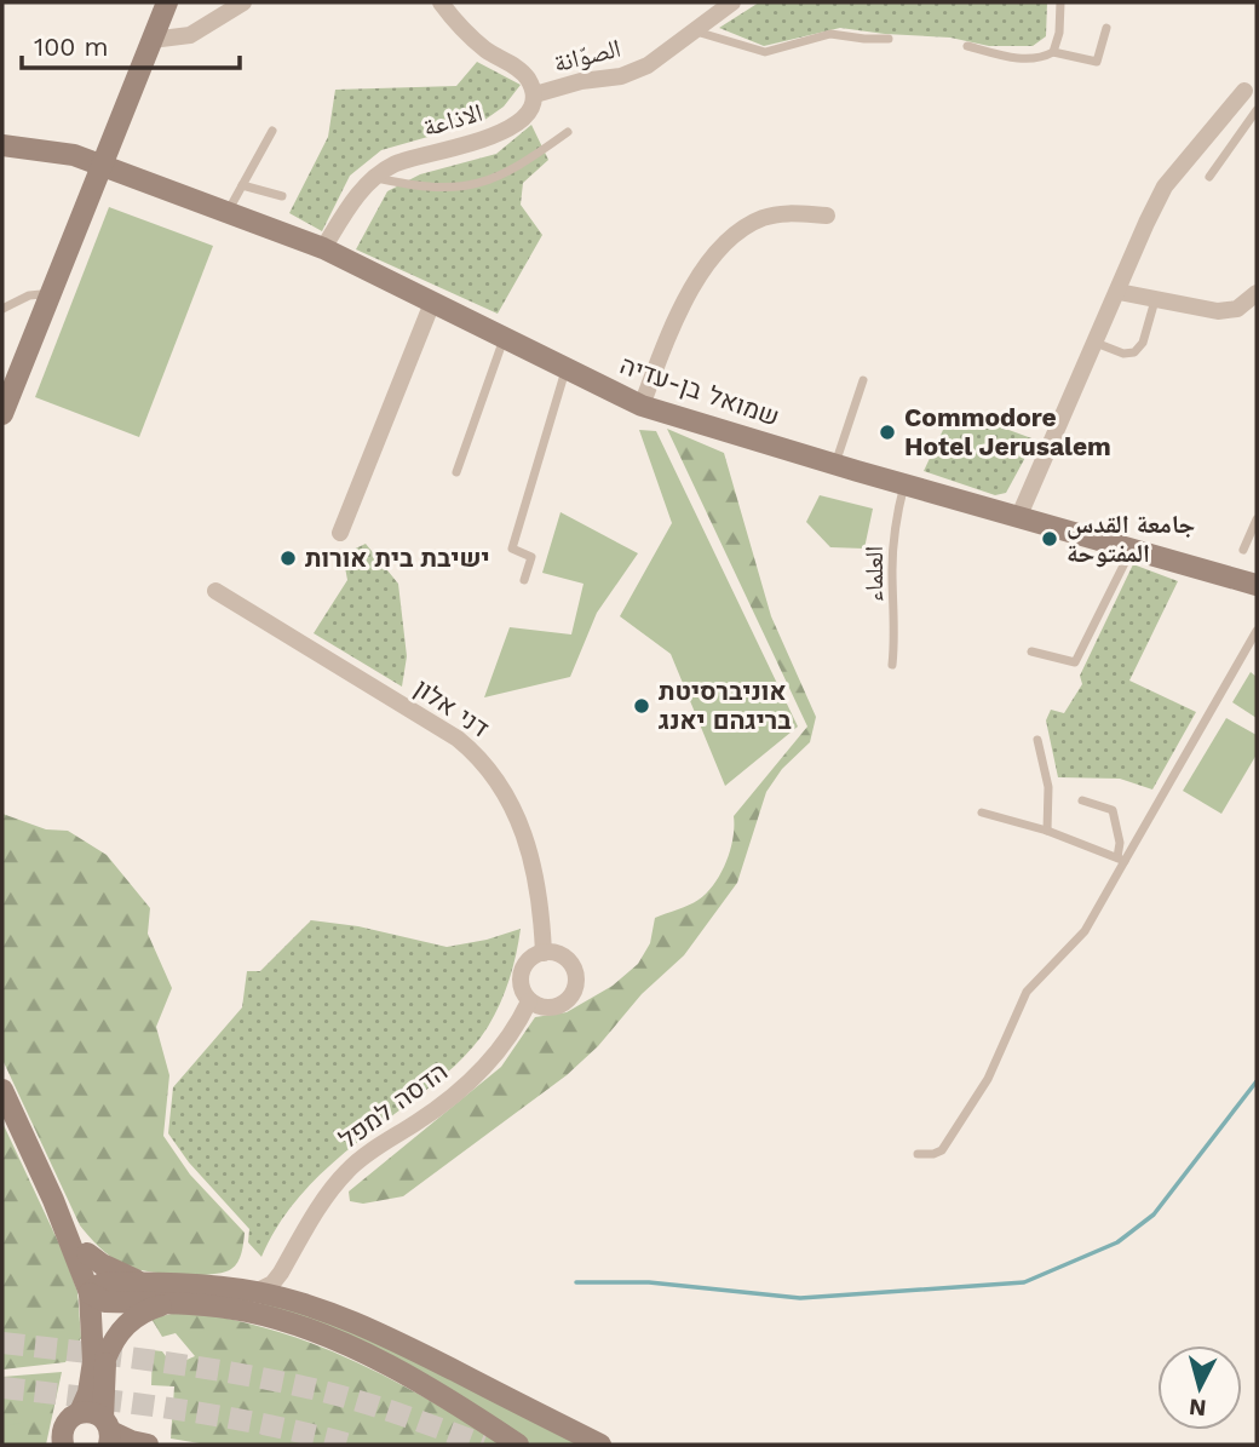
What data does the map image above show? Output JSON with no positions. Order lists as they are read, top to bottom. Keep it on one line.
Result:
{"streets":{"street":["الصوّانة","الاذاعة","שמואל בן-עדיה","דני אלון","הדסה למפל"],"lane":["العلماء"]},"crossings":[["الصوّانة","الاذاعة"],["الاذاعة","שמואל בן-עדיה"],["שמואל בן-עדיה","العلماء"],["דני אלון","הדסה למפל"]],"places":["Commodore Hotel Jerusalem","جامعة القدس المفتوحة","ישיבת בית אורות","אוניברסיטת בריגהם יאנג"],"scale_bar":"100 m","north":"bottom"}
